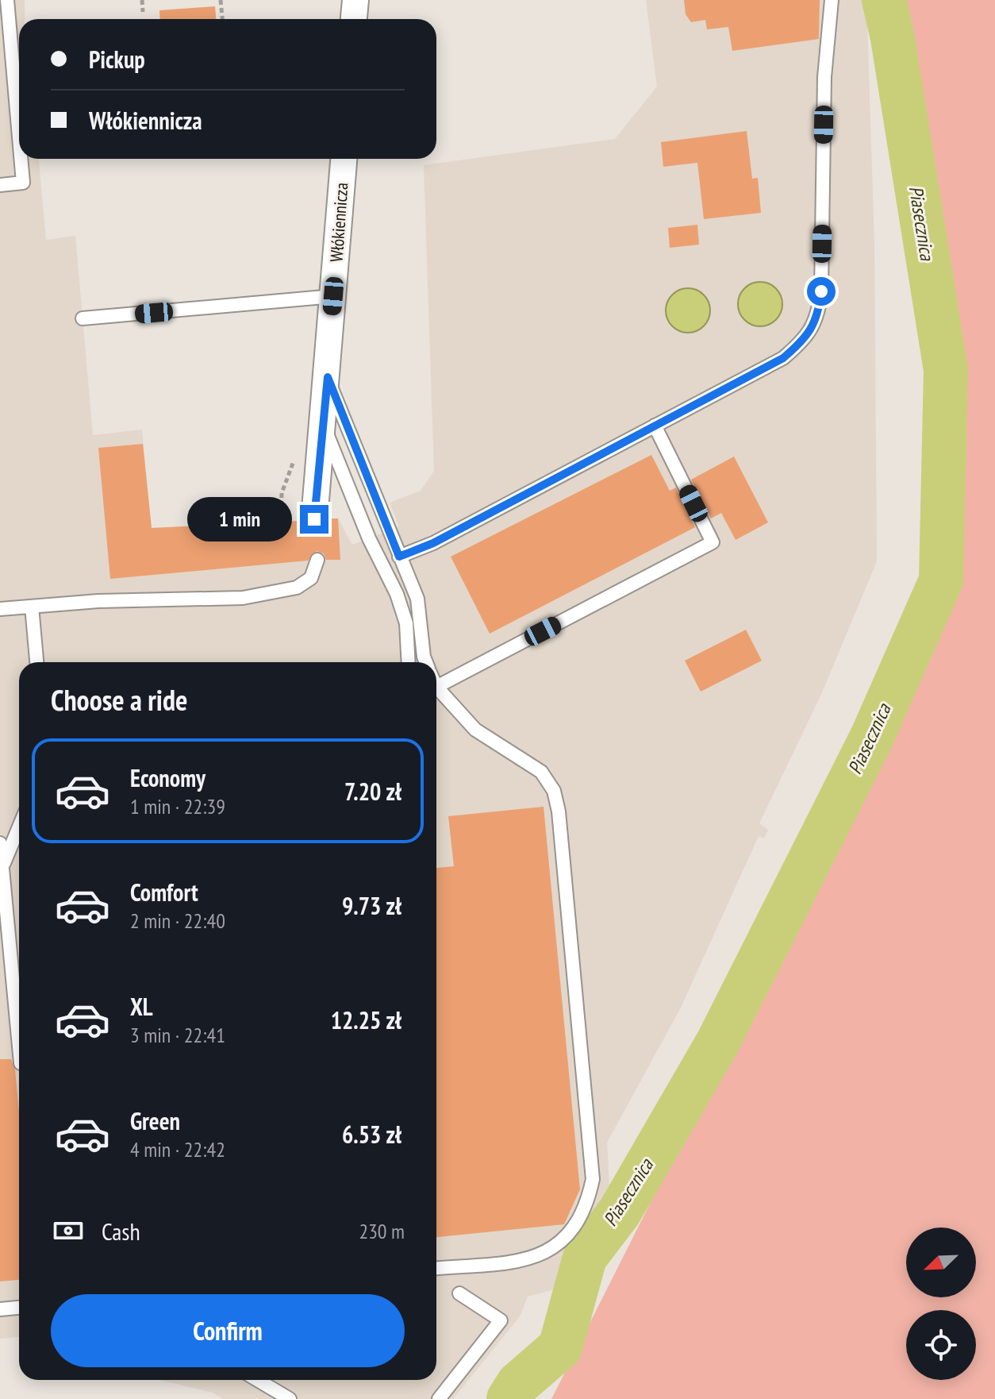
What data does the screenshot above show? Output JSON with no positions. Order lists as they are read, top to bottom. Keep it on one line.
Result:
{"streets":{"street":["Włókiennicza"]},"water":["Piasecznica"],"north":"bottom left","page":{"banner":["Pickup","Włókiennicza"],"bubble":"1 min","heading":"Choose a ride","list":[{"name":"Economy","note":"1 min · 22:39","value":"7.20 zł"},{"name":"Comfort","note":"2 min · 22:40","value":"9.73 zł"},{"name":"XL","note":"3 min · 22:41","value":"12.25 zł"},{"name":"Green","note":"4 min · 22:42","value":"6.53 zł"}],"pay":["Cash","230 m"],"buttons":"Confirm"}}
